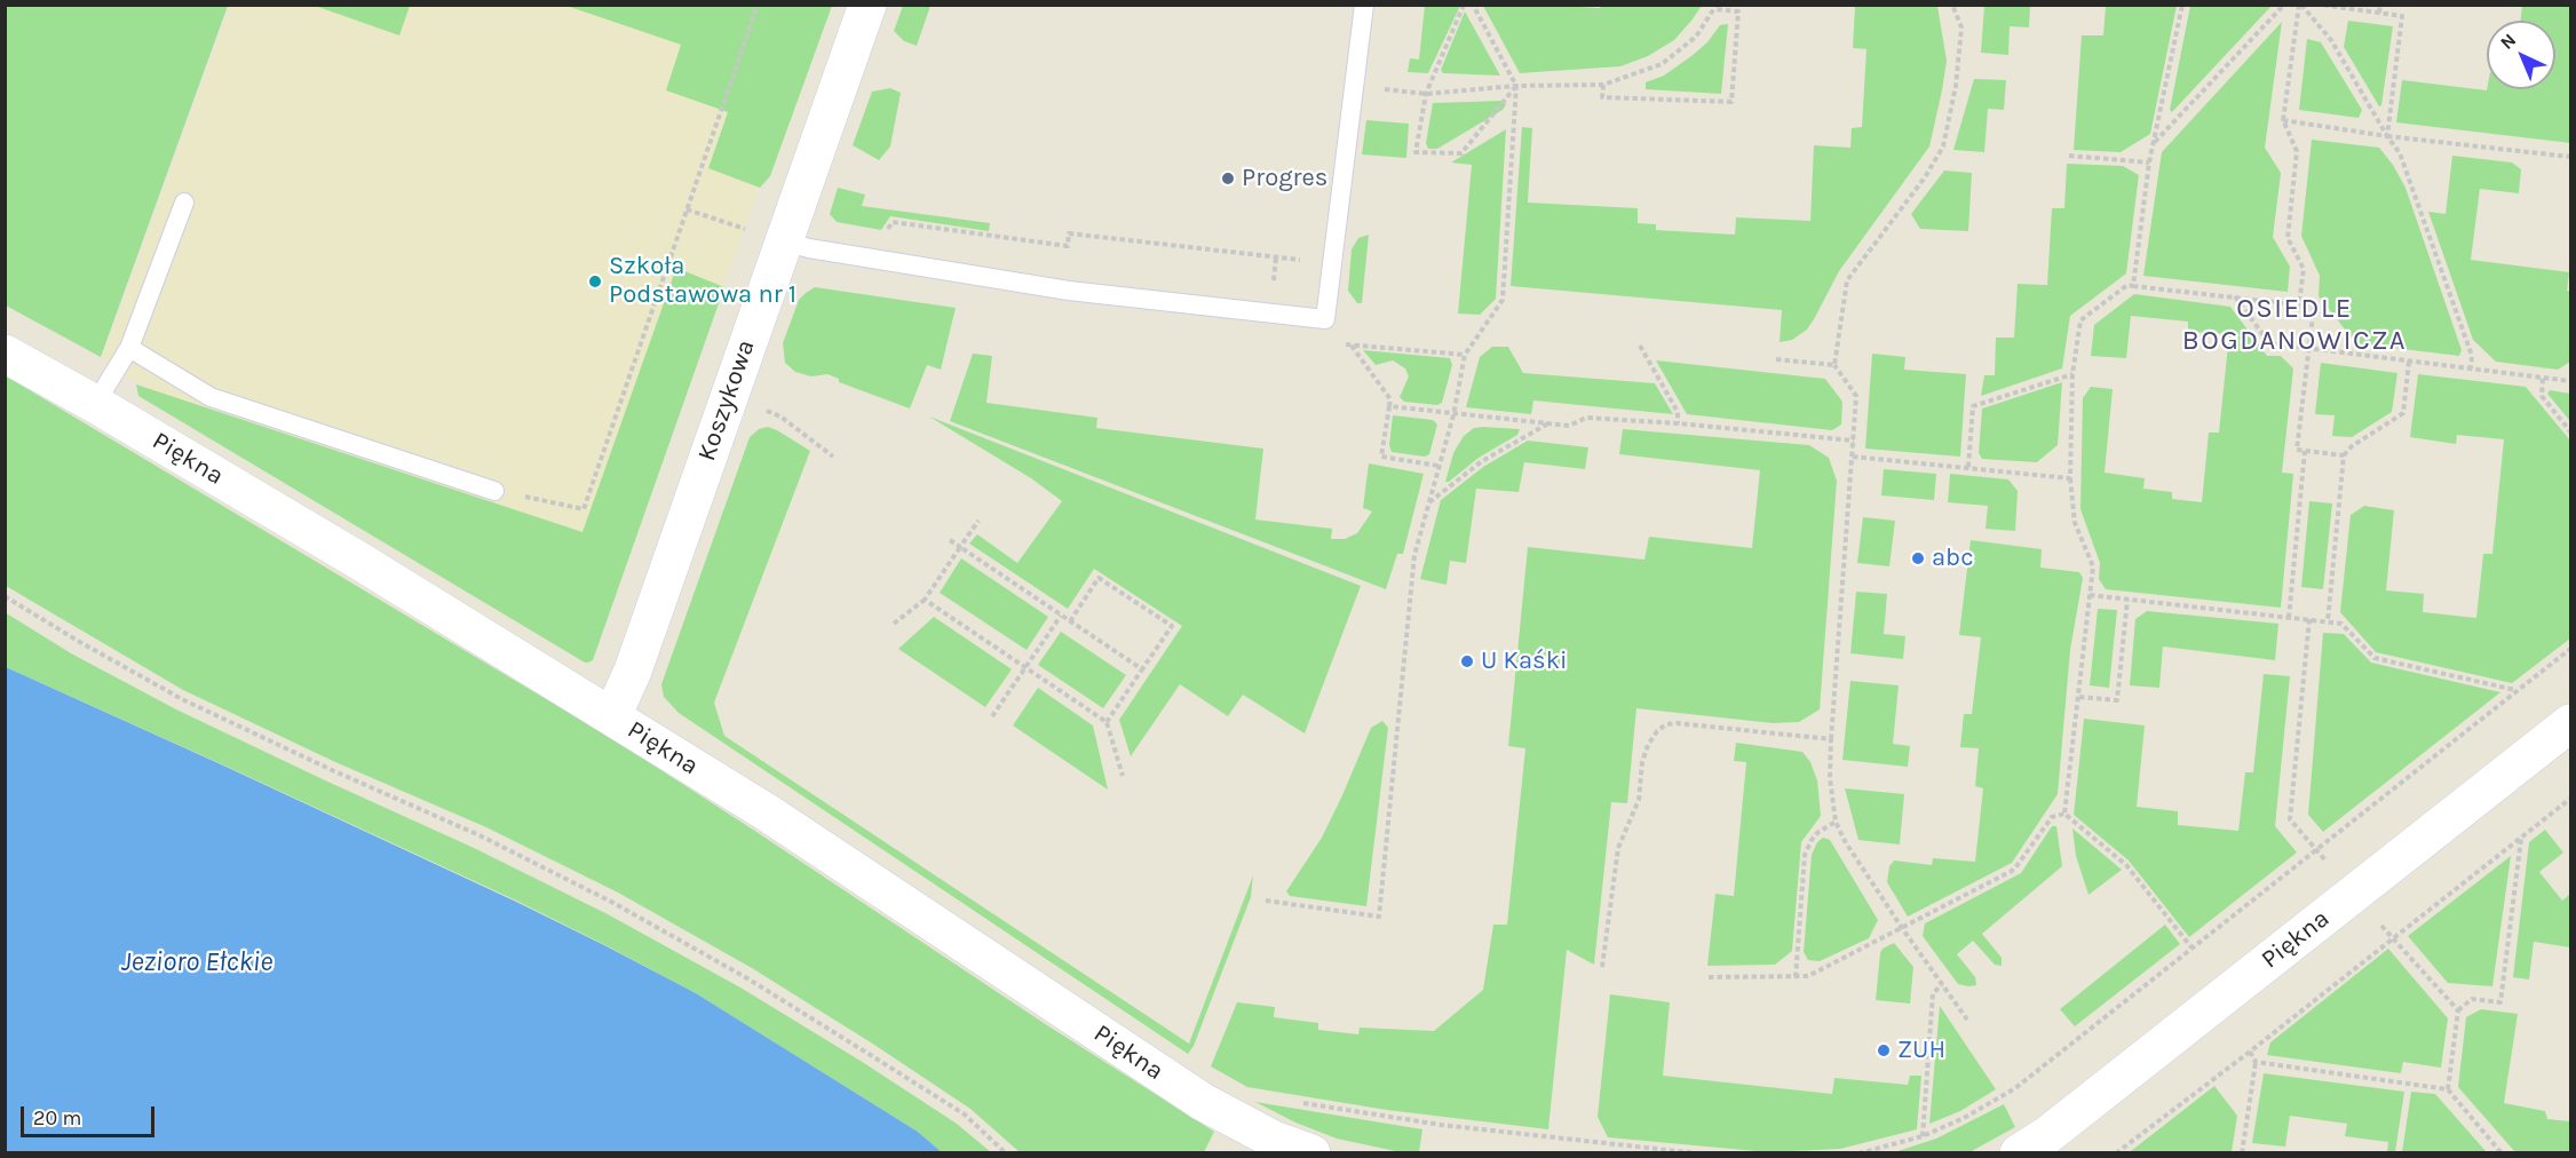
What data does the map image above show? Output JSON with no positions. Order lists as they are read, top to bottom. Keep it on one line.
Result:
{"streets":{"street":["Koszykowa","Piękna"]},"crossings":[["Koszykowa","Piękna"]],"districts":["OSIEDLE BOGDANOWICZA"],"water":["Jezioro Ełckie"],"places":["Progres","Szkoła Podstawowa nr 1","abc","U Kaśki","ZUH"],"scale_bar":"20 m","north":"top left"}
